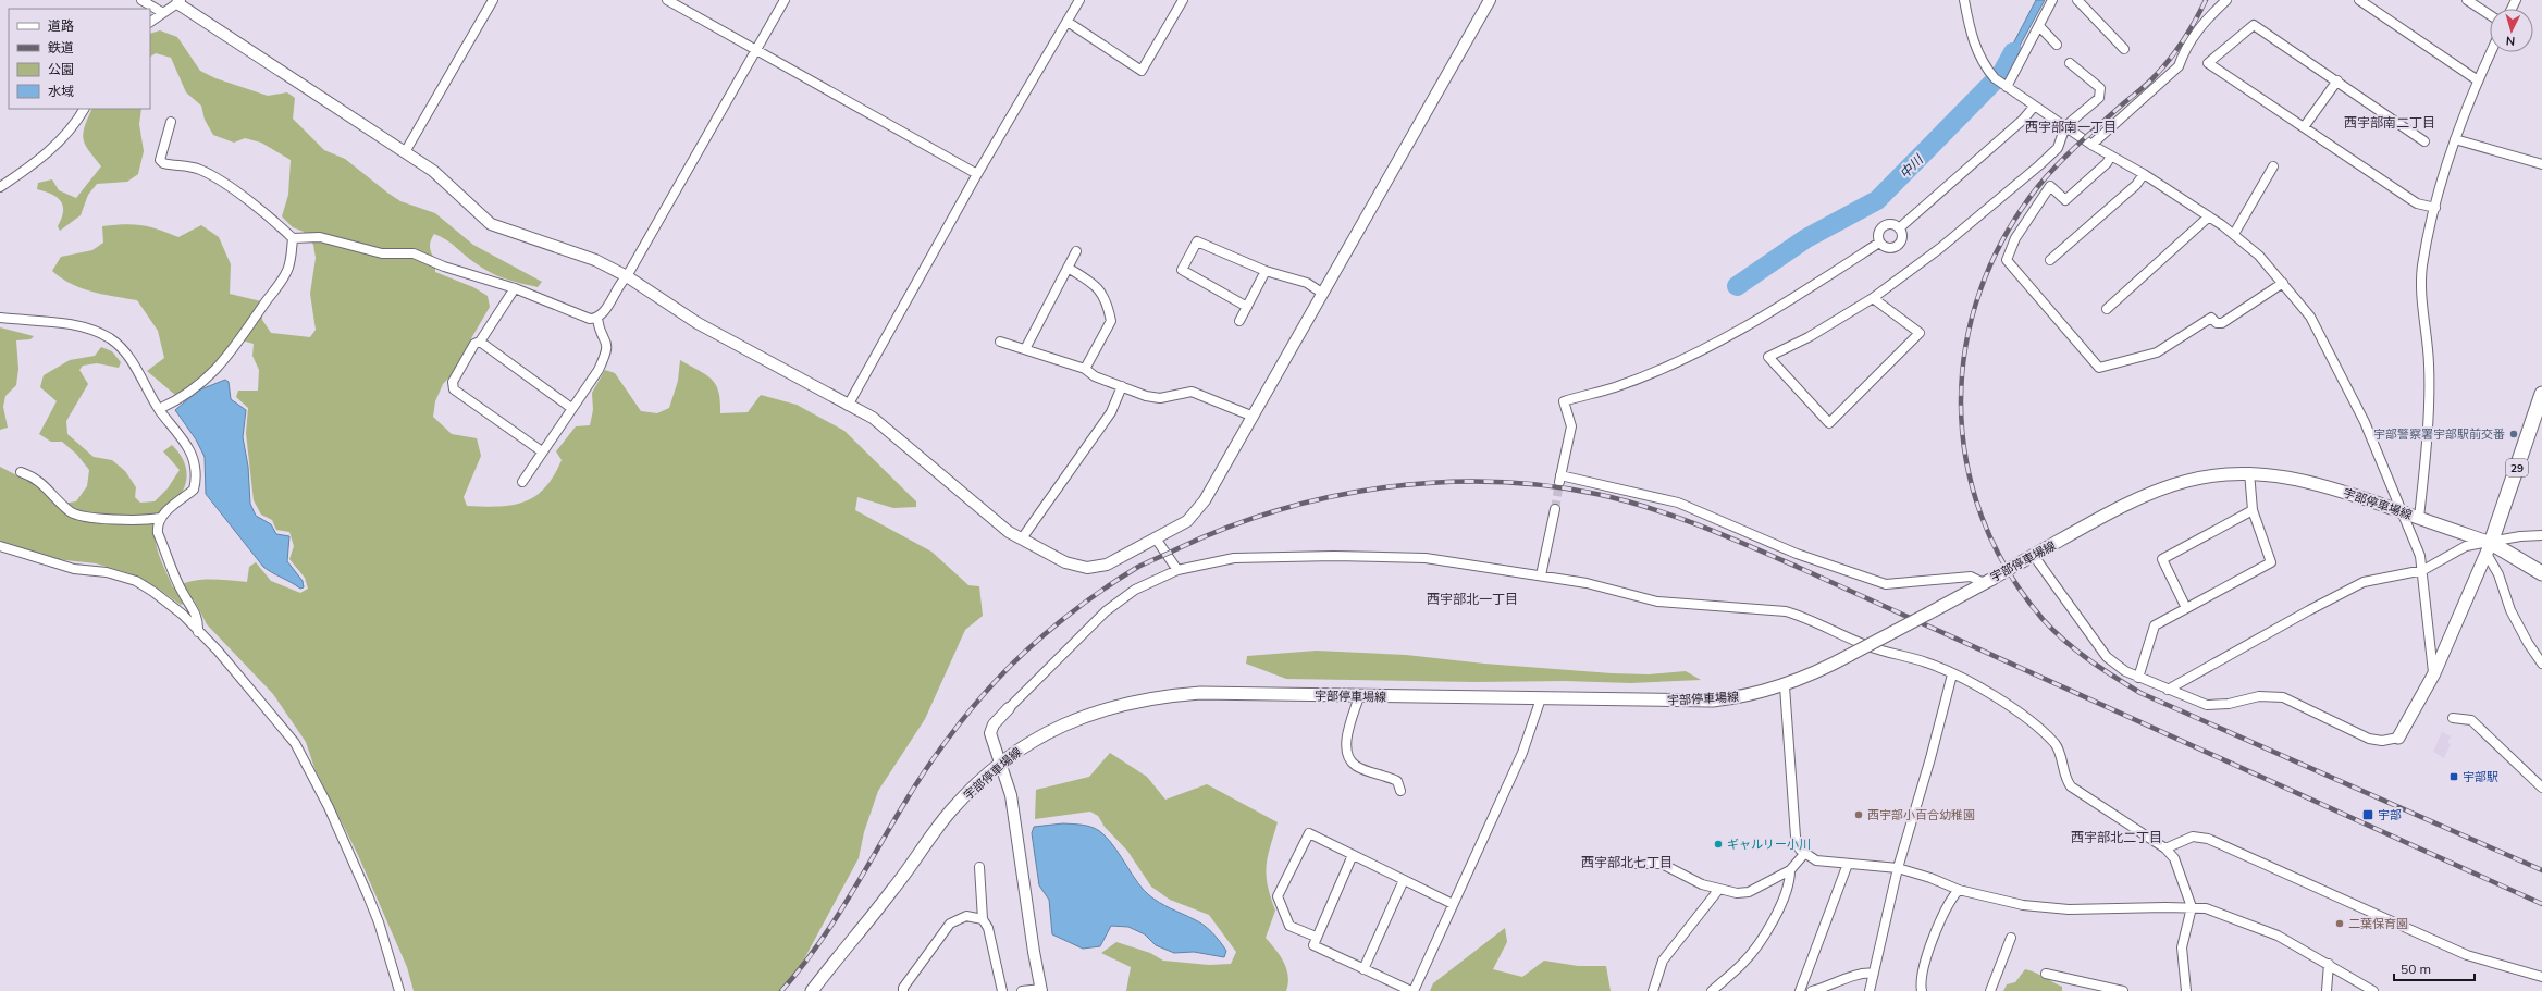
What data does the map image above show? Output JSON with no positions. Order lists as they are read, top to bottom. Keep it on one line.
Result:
{"streets":{"main road":["29","宇部停車場線"]},"crossings":[["29","宇部停車場線"]],"districts":["西宇部南二丁目","西宇部南一丁目","西宇部北一丁目","西宇部北二丁目","西宇部北七丁目"],"water":["中川"],"places":{"other":["宇部警察署宇部駅前交番","西宇部小百合幼稚園","ギャルリー小川","二葉保育園"],"transit":["宇部駅","宇部"]},"legend":["道路","鉄道","公園","水域"],"scale_bar":"50 m","north":"bottom"}
